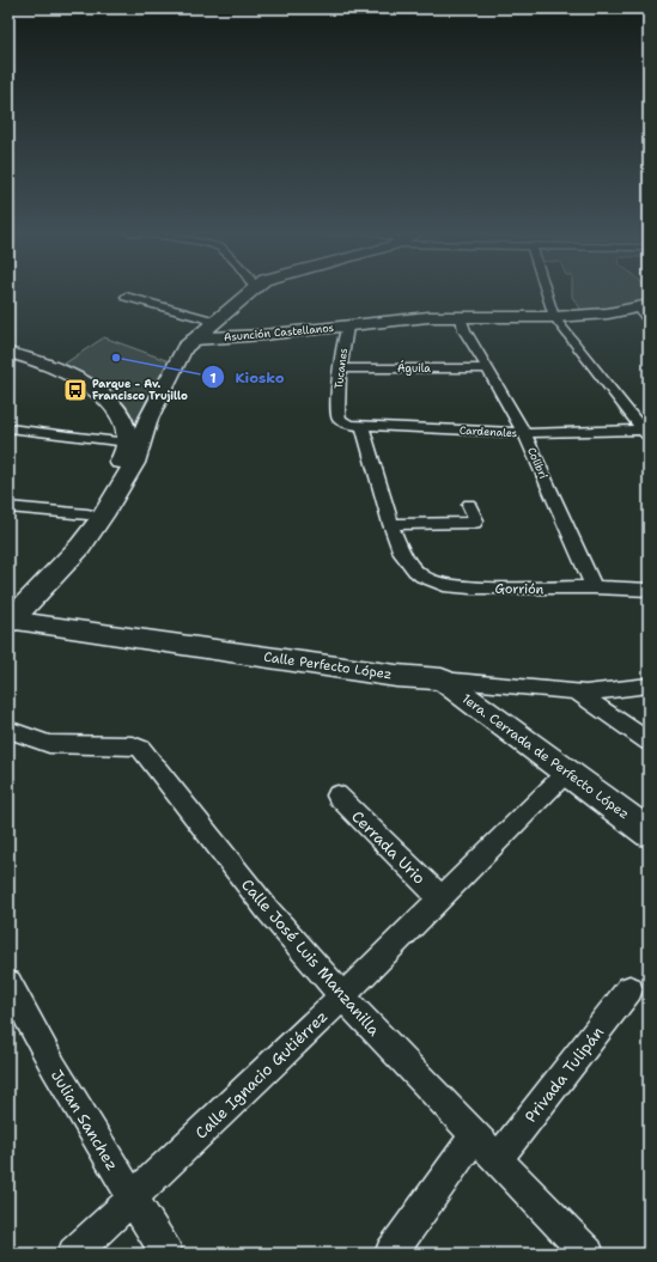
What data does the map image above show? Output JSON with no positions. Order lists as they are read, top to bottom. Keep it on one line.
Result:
{"streets":{"street":["Asunción Castellanos","Tucanes","Águila","Cardenales","Colibrí","Gorrión","Calle Perfecto López","1era. Cerrada de Perfecto López","Cerrada Urio","Calle José Luis Manzanilla","Calle Ignacio Gutiérrez","Privada Tulipán","Julian Sanchez"]},"crossings":[["Asunción Castellanos","Tucanes"],["Asunción Castellanos","Colibrí"],["Tucanes","Águila"],["Tucanes","Cardenales"],["Águila","Colibrí"],["Cardenales","Colibrí"],["Cardenales","Gorrión"],["Colibrí","Gorrión"],["Calle Perfecto López","1era. Cerrada de Perfecto López"],["1era. Cerrada de Perfecto López","Calle Ignacio Gutiérrez"],["Cerrada Urio","Calle Ignacio Gutiérrez"],["Calle José Luis Manzanilla","Calle Ignacio Gutiérrez"],["Calle José Luis Manzanilla","Privada Tulipán"],["Calle Ignacio Gutiérrez","Julian Sanchez"]],"places":{"other":["Kiosko"],"bus stop":["Parque - Av. Francisco Trujillo"]}}
